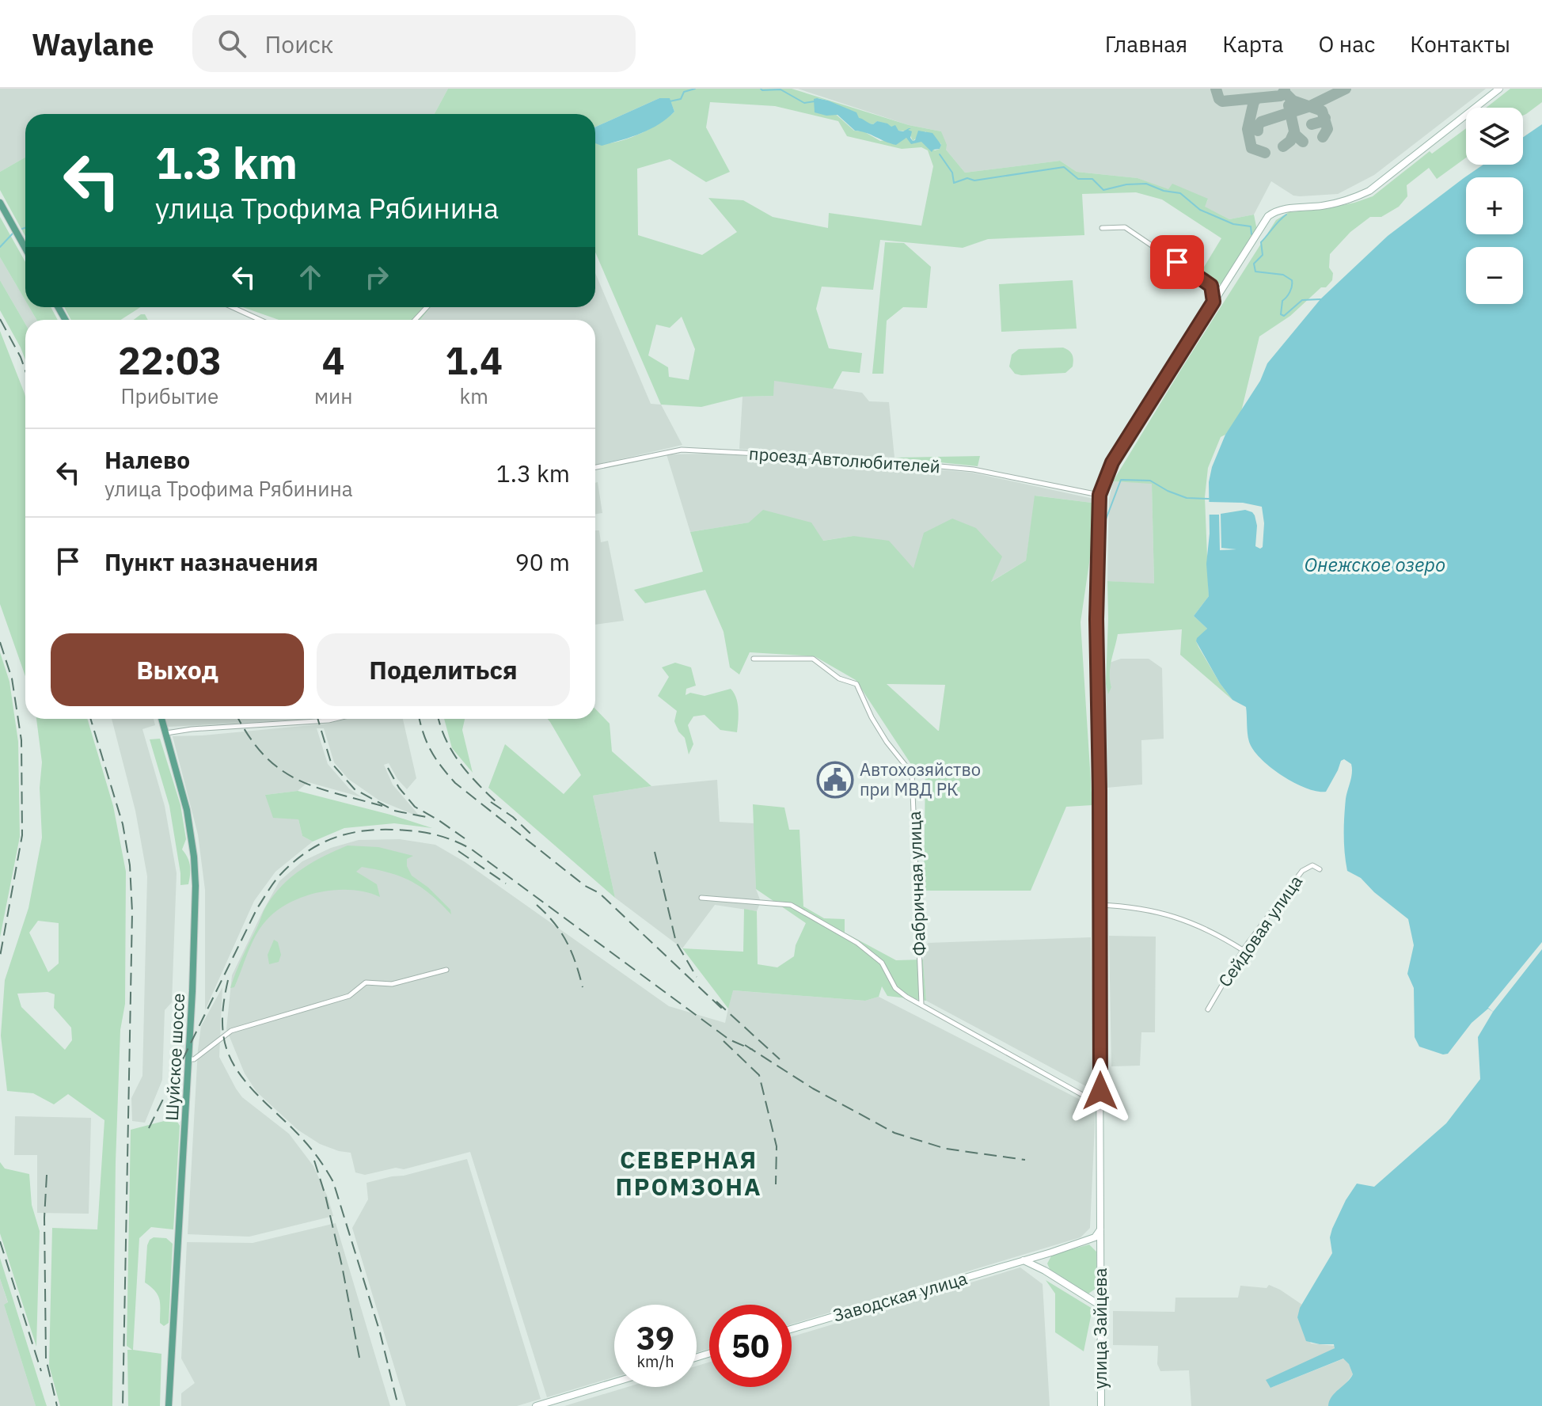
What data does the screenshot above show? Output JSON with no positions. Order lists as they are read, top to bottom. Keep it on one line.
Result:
{"streets":{"main road":["Шуйское шоссе","Заводская улица","улица Зайцева"],"street":["проезд Автолюбителей","Фабричная улица","Сейдовая улица"]},"crossings":[["проезд Автолюбителей","улица Зайцева"]],"districts":["СЕВЕРНАЯ ПРОМЗОНА"],"water":["Онежское озеро"],"places":{"public building":["Автохозяйство при МВД РК"]},"page":{"header":"Waylane","search":"Поиск","nav":["Главная","Карта","О нас","Контакты"],"map_buttons":["+","−"],"turn":["1.3 km","улица Трофима Рябинина"],"eta":["22:03","Прибытие","4","мин","1.4","km"],"list":[{"name":"Налево","note":"улица Трофима Рябинина","value":"1.3 km"},{"name":"Пункт назначения","value":"90 m"}],"buttons":["Выход","Поделиться"],"speed":"39 km/h","limit":"50"}}
